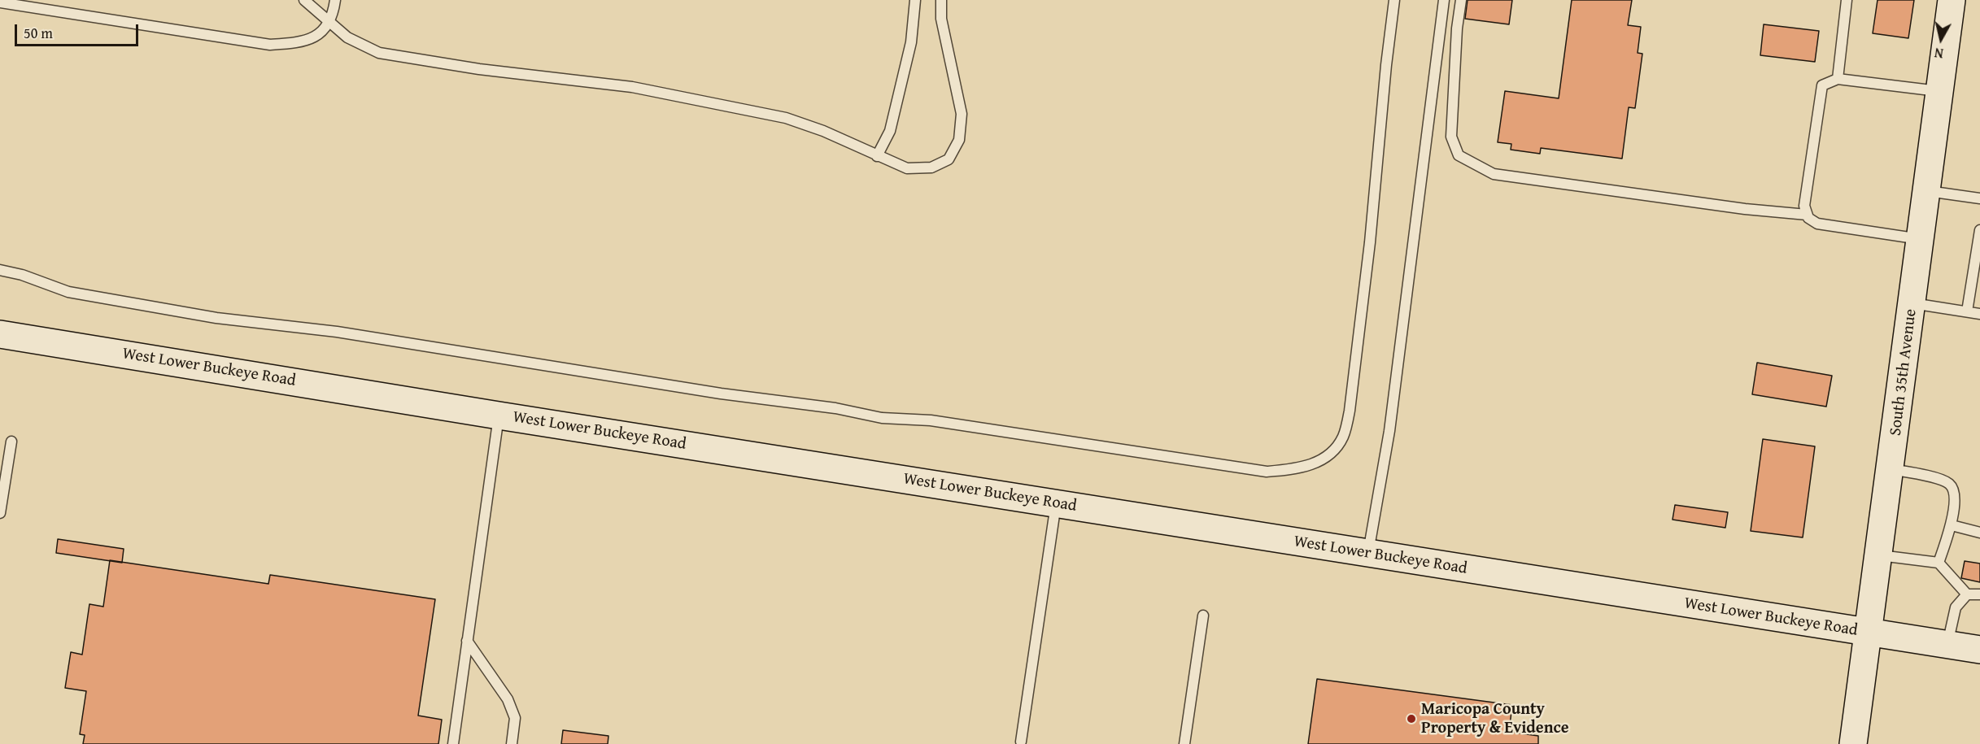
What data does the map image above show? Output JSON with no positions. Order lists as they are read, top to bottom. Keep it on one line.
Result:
{"streets":{"main road":["West Lower Buckeye Road","South 35th Avenue"]},"crossings":[["West Lower Buckeye Road","South 35th Avenue"]],"places":["Maricopa County Property & Evidence"],"scale_bar":"50 m","north":"bottom"}
